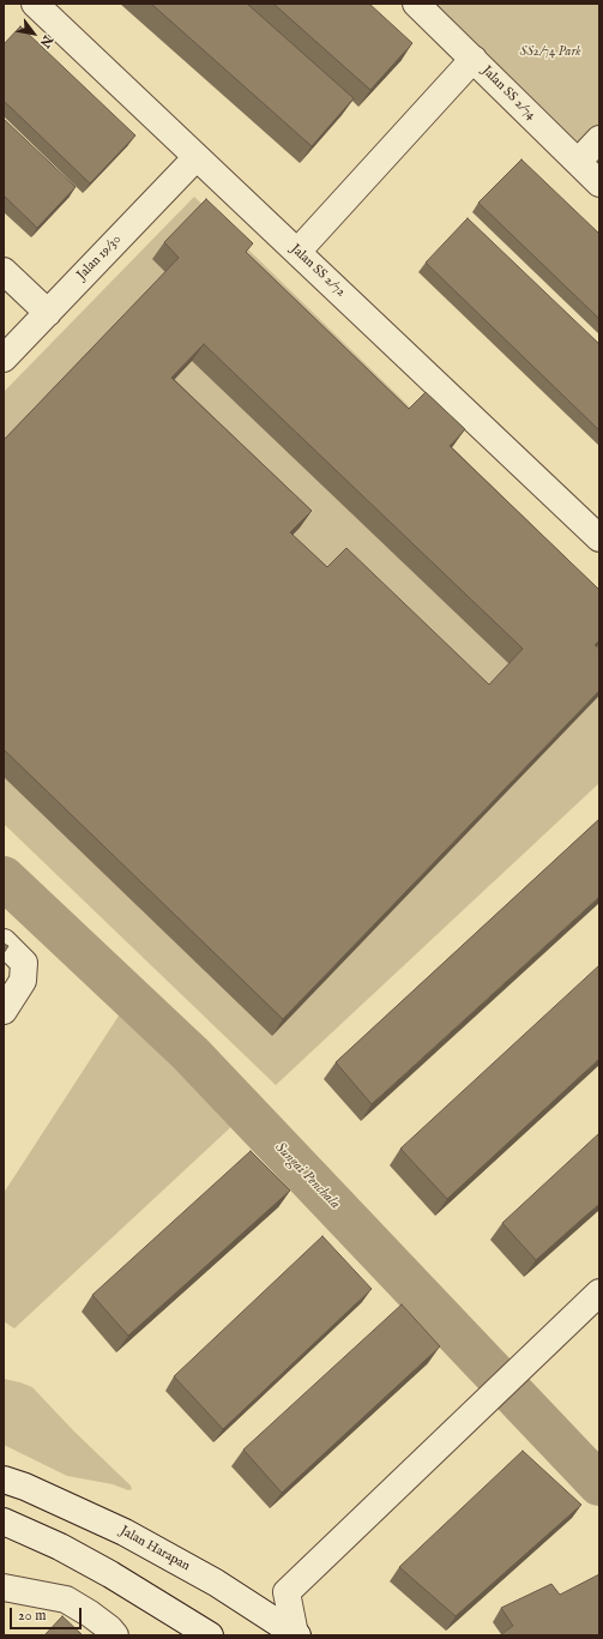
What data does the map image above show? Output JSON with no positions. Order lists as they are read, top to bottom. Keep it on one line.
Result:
{"streets":{"street":["Jalan SS 2/74","Jalan 19/30","Jalan SS 2/72","Jalan Harapan"]},"crossings":[["Jalan 19/30","Jalan SS 2/72"]],"water":["Sungai Penchala"],"parks":["SS2/74 Park"],"scale_bar":"20 m","north":"bottom right"}
